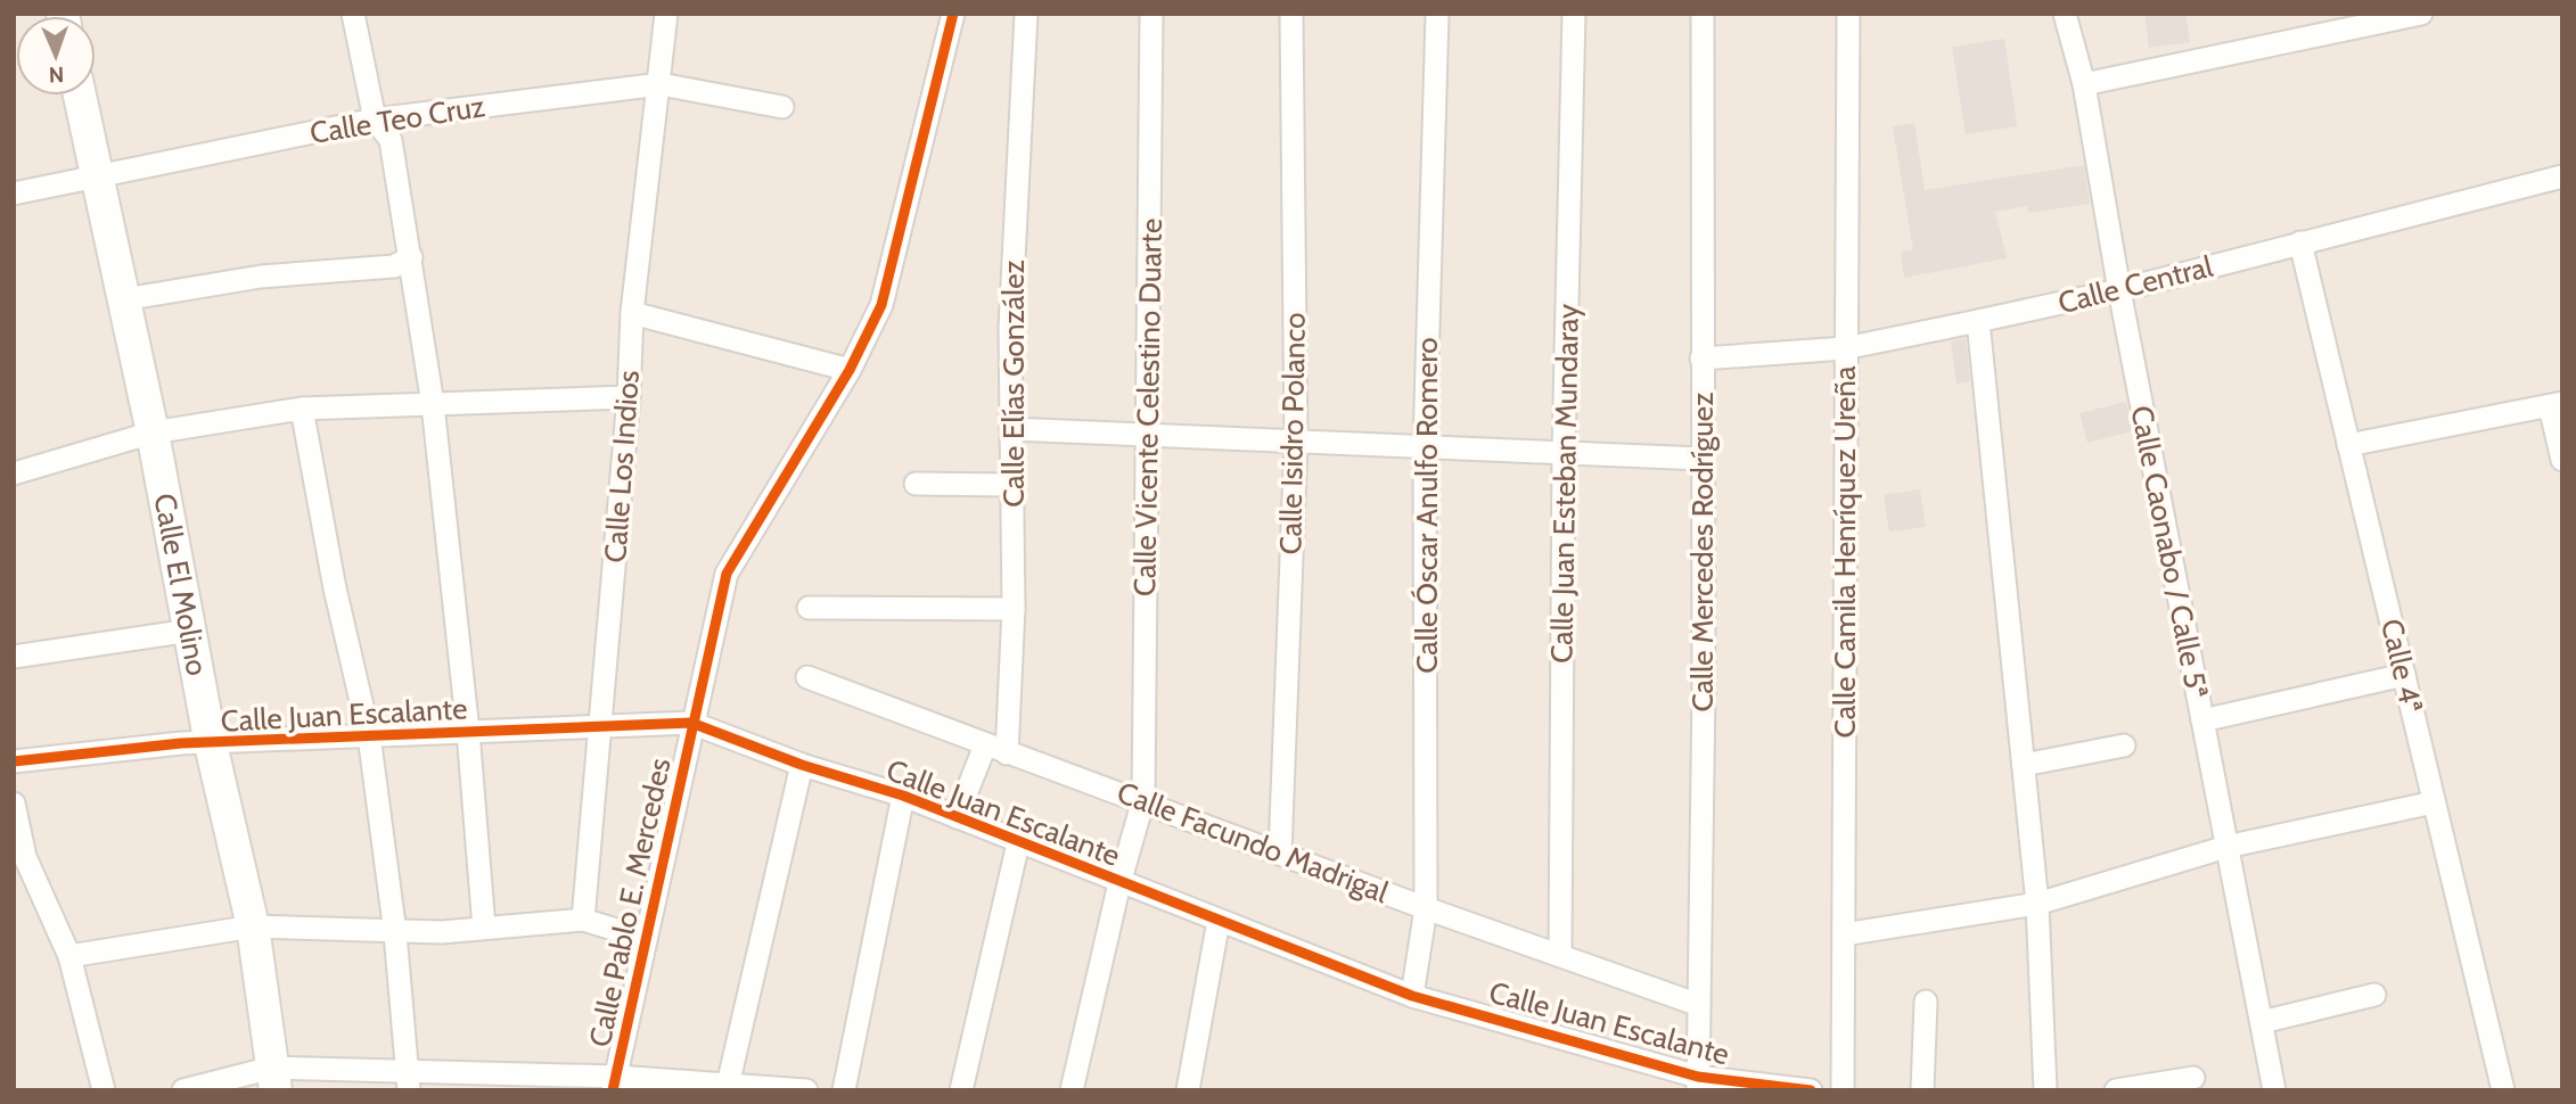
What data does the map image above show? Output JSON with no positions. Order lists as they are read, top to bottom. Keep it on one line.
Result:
{"streets":{"street":["Calle Teo Cruz","Calle Central","Calle Elías González","Calle Vicente Celestino Duarte","Calle Isidro Polanco","Calle Los Indios","Calle Juan Esteban Mundaray","Calle Óscar Anulfo Romero","Calle Mercedes Rodríguez","Calle Camila Henríquez Ureña","Calle Caonabo / Calle 5ª","Calle El Molino","Calle 4ª","Calle Juan Escalante","Calle Facundo Madrigal","Calle Pablo E. Mercedes"]},"crossings":[["Calle Teo Cruz","Calle Los Indios"],["Calle Teo Cruz","Calle El Molino"],["Calle Central","Calle Mercedes Rodríguez"],["Calle Central","Calle Camila Henríquez Ureña"],["Calle Central","Calle Caonabo / Calle 5ª"],["Calle Central","Calle 4ª"],["Calle Elías González","Calle Facundo Madrigal"],["Calle Vicente Celestino Duarte","Calle Juan Escalante"],["Calle Vicente Celestino Duarte","Calle Facundo Madrigal"],["Calle Isidro Polanco","Calle Facundo Madrigal"],["Calle Los Indios","Calle Juan Escalante"],["Calle Juan Esteban Mundaray","Calle Facundo Madrigal"],["Calle Óscar Anulfo Romero","Calle Juan Escalante"],["Calle Óscar Anulfo Romero","Calle Facundo Madrigal"],["Calle Mercedes Rodríguez","Calle Juan Escalante"],["Calle Mercedes Rodríguez","Calle Facundo Madrigal"],["Calle El Molino","Calle Juan Escalante"],["Calle Juan Escalante","Calle Pablo E. Mercedes"]],"north":"bottom"}
